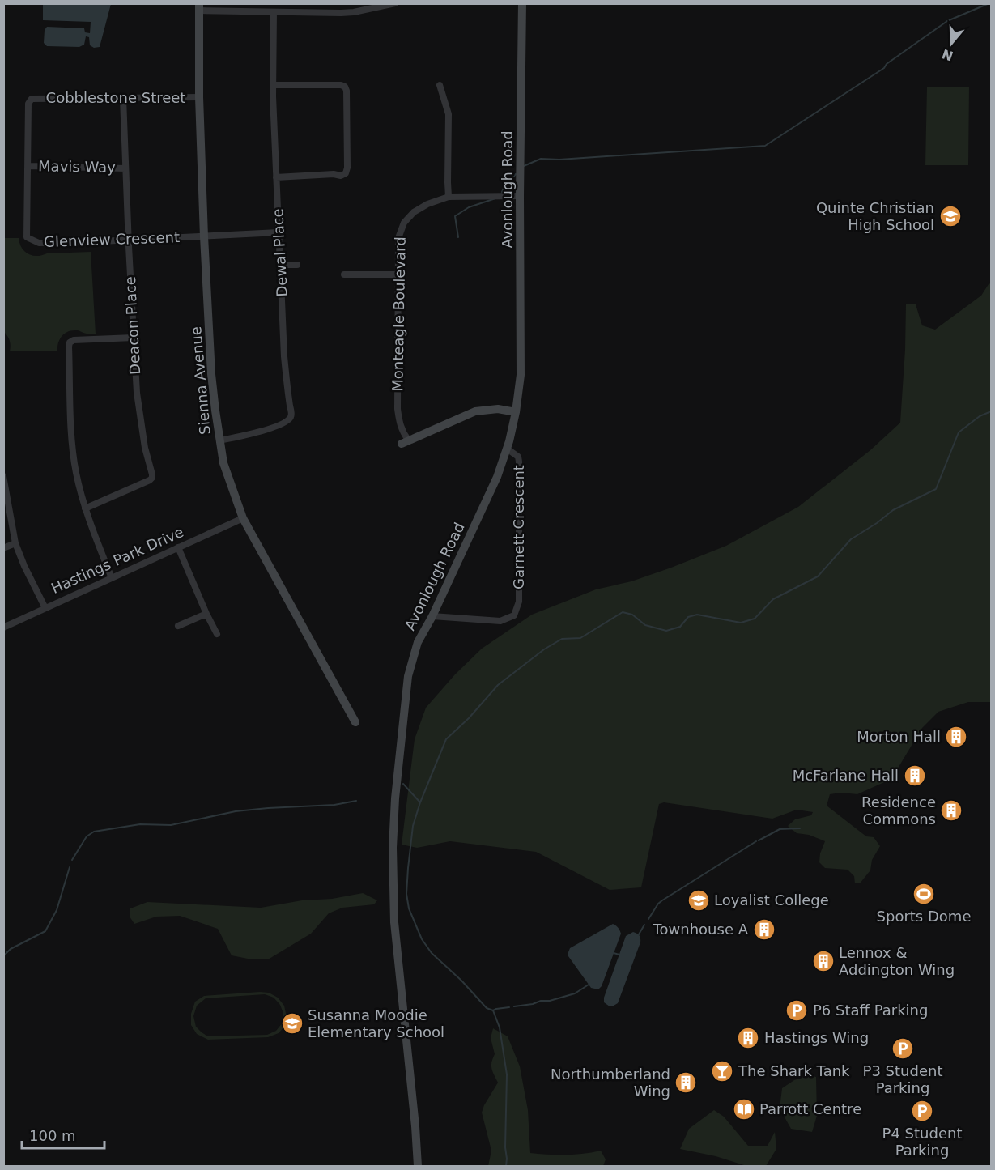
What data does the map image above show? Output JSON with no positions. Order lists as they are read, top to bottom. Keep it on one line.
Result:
{"streets":{"street":["Cobblestone Street","Mavis Way","Avonlough Road","Glenview Crescent","Dewal Place","Monteagle Boulevard","Deacon Place","Sienna Avenue","Garnett Crescent","Hastings Park Drive"]},"crossings":[["Cobblestone Street","Glenview Crescent"],["Cobblestone Street","Deacon Place"],["Cobblestone Street","Sienna Avenue"],["Mavis Way","Glenview Crescent"],["Mavis Way","Deacon Place"],["Avonlough Road","Monteagle Boulevard"],["Avonlough Road","Garnett Crescent"],["Glenview Crescent","Dewal Place"],["Glenview Crescent","Deacon Place"],["Glenview Crescent","Sienna Avenue"],["Dewal Place","Sienna Avenue"],["Sienna Avenue","Hastings Park Drive"]],"places":{"school or university":["Quinte Christian High School","Loyalist College","Susanna Moodie Elementary School"],"building":["Morton Hall","McFarlane Hall","Residence Commons","Townhouse A","Lennox & Addington Wing","Hastings Wing","Northumberland Wing"],"sports":["Sports Dome"],"parking":["P6 Staff Parking","P3 Student Parking","P4 Student Parking"],"bar":["The Shark Tank"],"library":["Parrott Centre"]},"scale_bar":"100 m","north":"bottom"}
